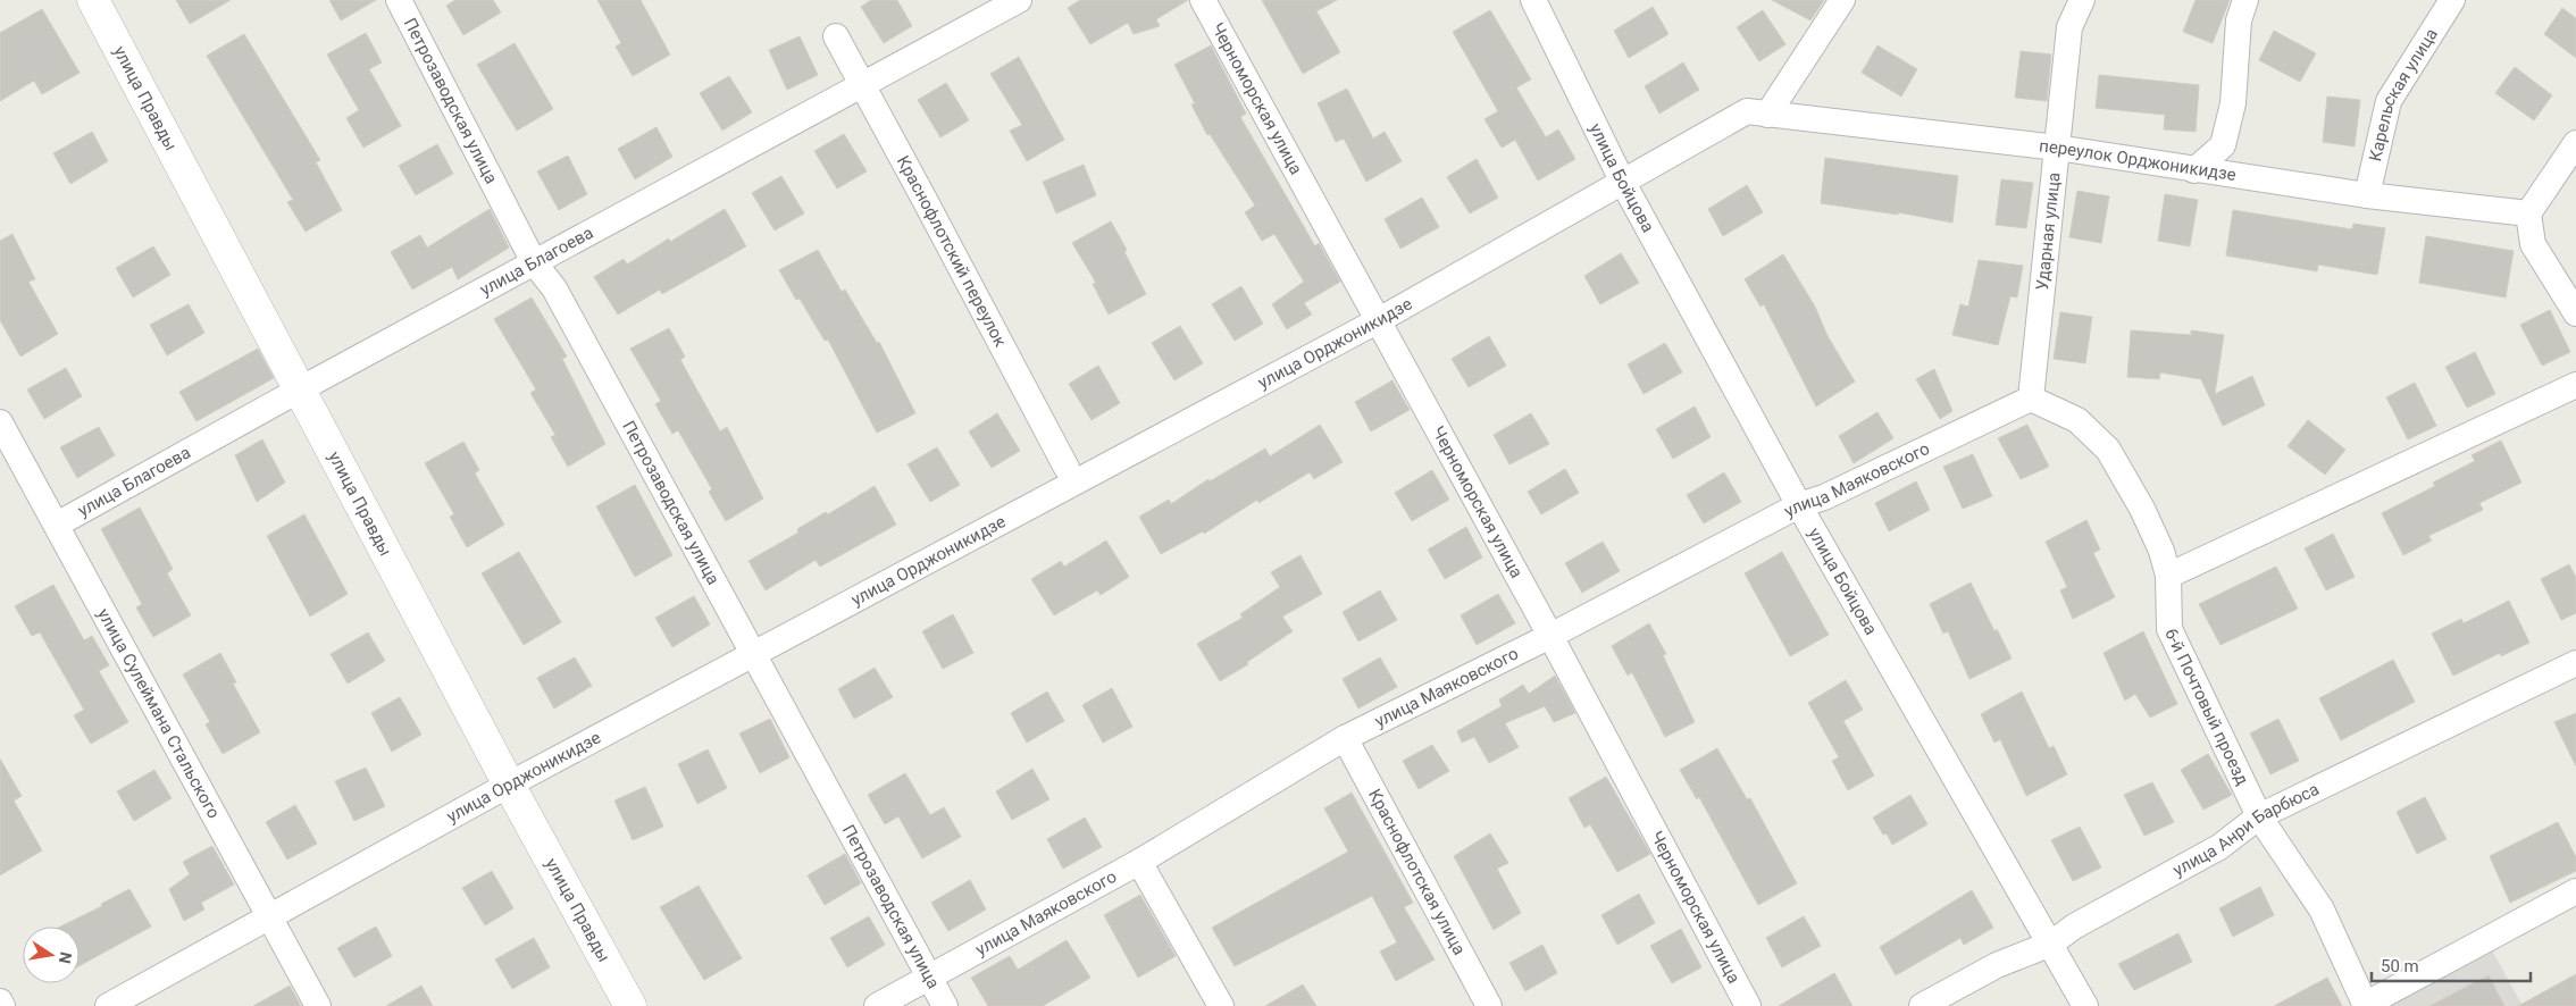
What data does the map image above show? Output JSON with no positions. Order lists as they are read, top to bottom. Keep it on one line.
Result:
{"streets":{"street":["Карельская улица","улица Правды","Черноморская улица","Петрозаводская улица","переулок Орджоникидзе","улица Бойцова","Ударная улица","Краснофлотский переулок","улица Благоева","улица Орджоникидзе","улица Маяковского","6-й Почтовый проезд","улица Сулеймана Стальского","улица Анри Барбюса","Краснофлотская улица"]},"crossings":[["Карельская улица","переулок Орджоникидзе"],["улица Правды","улица Благоева"],["улица Правды","улица Орджоникидзе"],["Черноморская улица","улица Орджоникидзе"],["Черноморская улица","улица Маяковского"],["Петрозаводская улица","улица Благоева"],["Петрозаводская улица","улица Орджоникидзе"],["Петрозаводская улица","улица Маяковского"],["переулок Орджоникидзе","Ударная улица"],["переулок Орджоникидзе","улица Орджоникидзе"],["улица Бойцова","улица Орджоникидзе"],["улица Бойцова","улица Маяковского"],["улица Бойцова","улица Анри Барбюса"],["Ударная улица","улица Маяковского"],["Ударная улица","6-й Почтовый проезд"],["Краснофлотский переулок","улица Благоева"],["улица Благоева","улица Сулеймана Стальского"],["улица Орджоникидзе","улица Сулеймана Стальского"],["улица Маяковского","6-й Почтовый проезд"],["улица Маяковского","Краснофлотская улица"],["6-й Почтовый проезд","улица Анри Барбюса"]],"scale_bar":"50 m","north":"right"}
